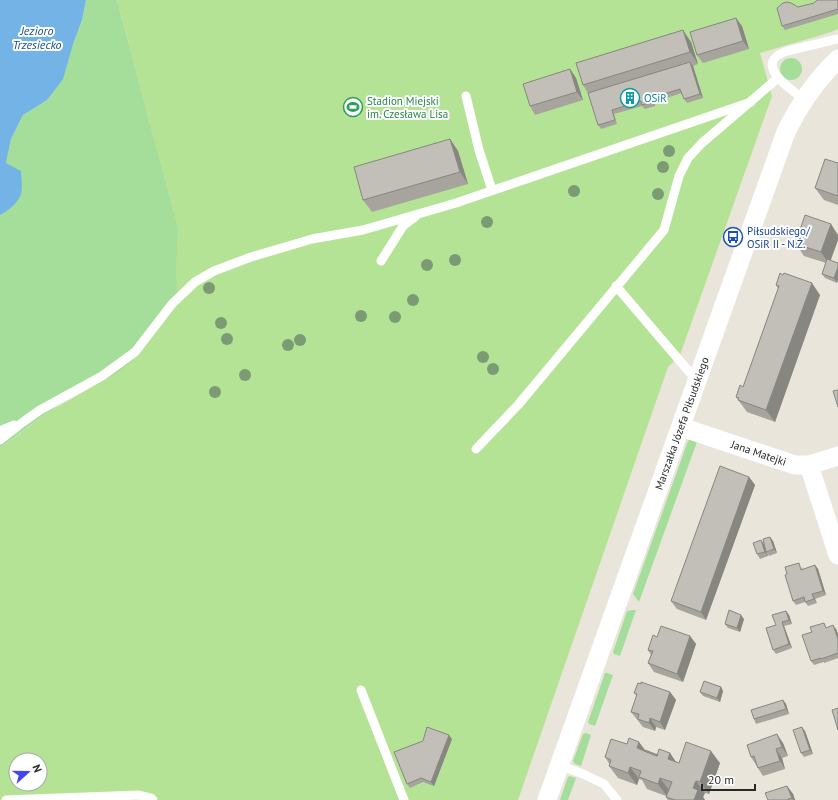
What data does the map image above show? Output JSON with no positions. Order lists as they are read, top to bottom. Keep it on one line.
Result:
{"streets":{"street":["Marszałka Józefa Piłsudskiego","Jana Matejki"]},"crossings":[["Marszałka Józefa Piłsudskiego","Jana Matejki"]],"water":["Jezioro Trzesiecko"],"places":{"building":["OSiR"],"sports":["Stadion Miejski im. Czesława Lisa"],"bus stop":["Piłsudskiego/ OSiR II - N.Ż."]},"scale_bar":"20 m","north":"right"}
